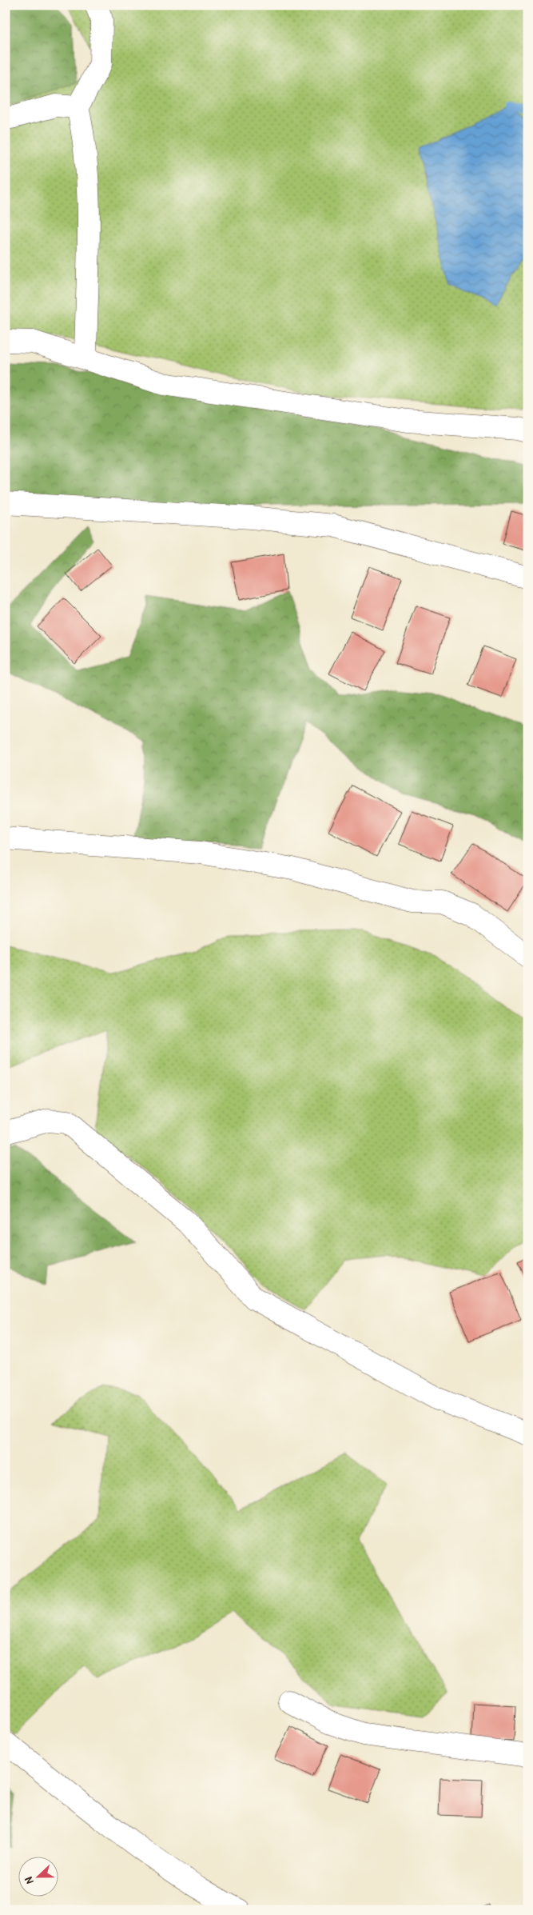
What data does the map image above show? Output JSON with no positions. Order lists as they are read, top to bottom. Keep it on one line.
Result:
{"north":"left"}
